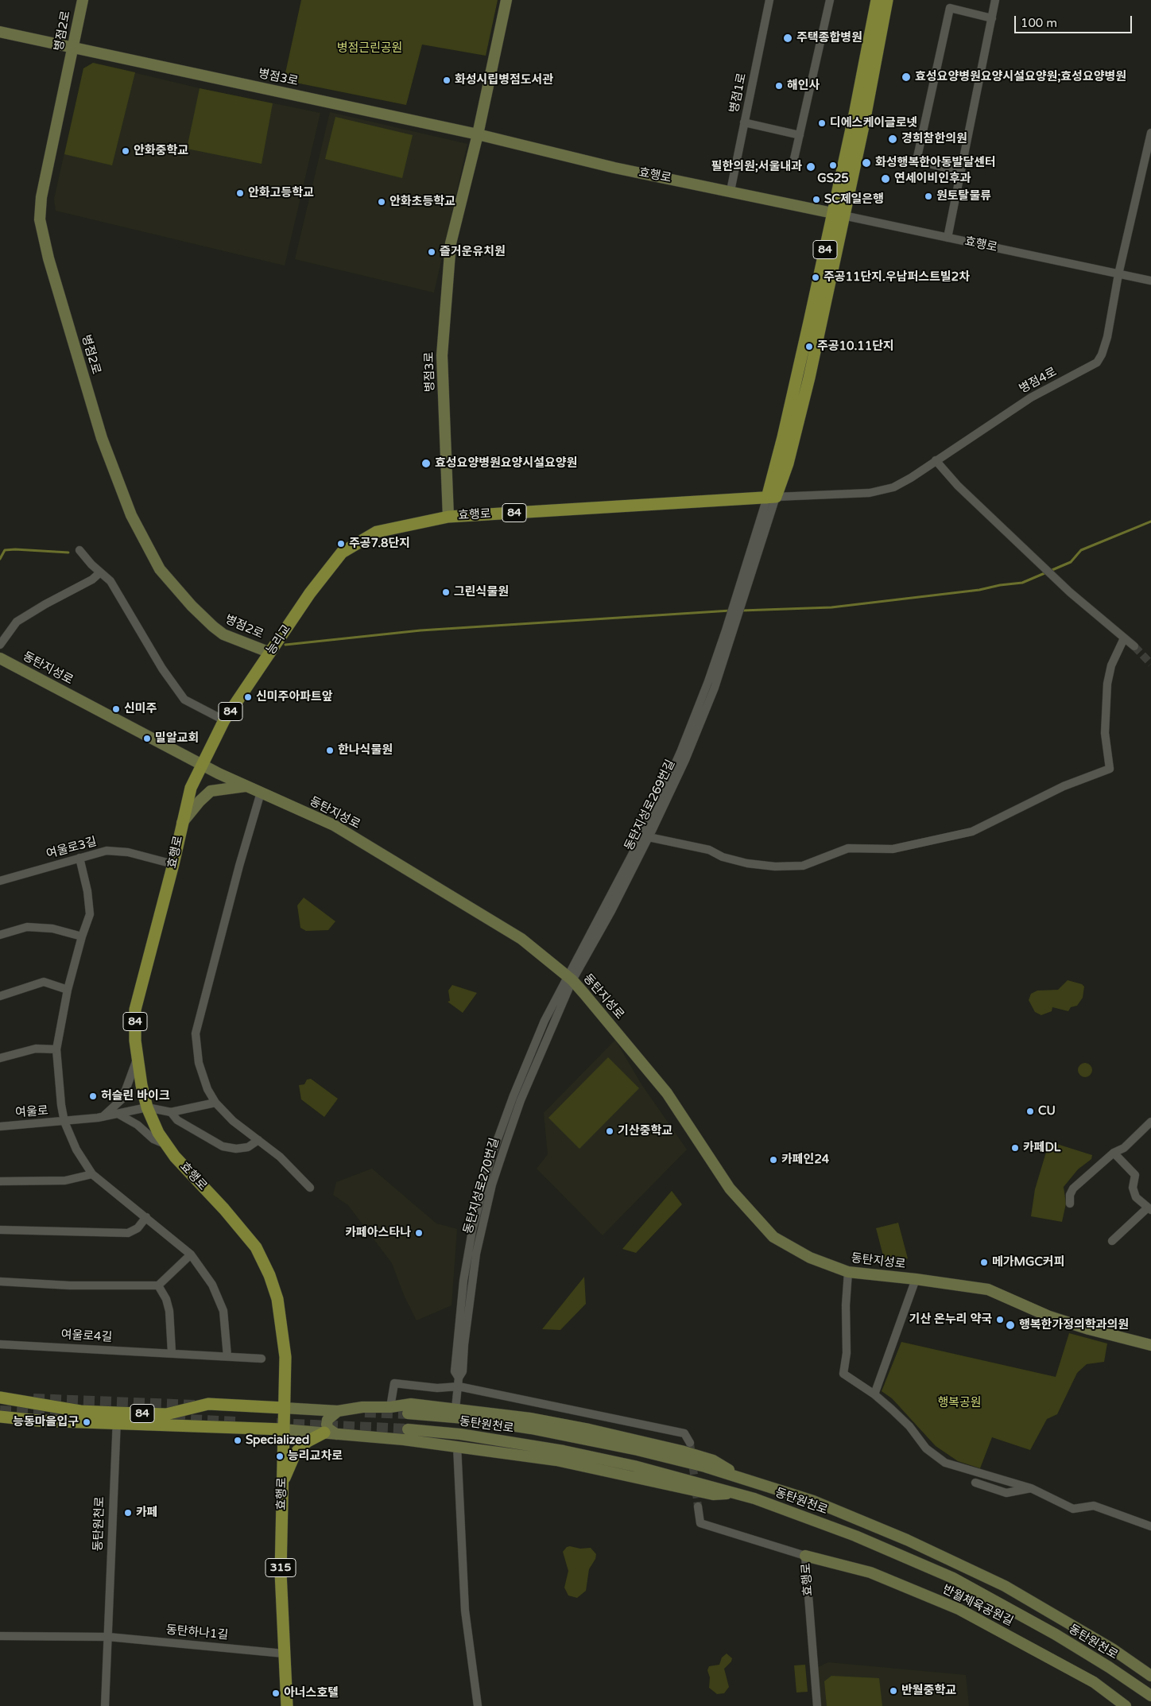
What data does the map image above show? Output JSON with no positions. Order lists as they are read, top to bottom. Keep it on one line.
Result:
{"streets":{"main road":["병점2로","병점3로","효행로","84","능리교","동탄지성로","동탄원천로","315","반월체육공원길"],"street":["병점1로","병점4로","동탄지성로269번길","여울로3길","여울로","여울로4길","동탄하나1길"]},"crossings":[["병점2로","병점3로"],["병점2로","효행로"],["병점2로","능리교"],["병점3로","효행로"],["병점1로","효행로"],["효행로","84"],["효행로","병점4로"],["효행로","능리교"],["효행로","동탄지성로"],["효행로","여울로3길"],["효행로","여울로"],["효행로","반월체육공원길"],["효행로","동탄하나1길"],["84","병점4로"],["84","동탄원천로"],["동탄지성로","동탄지성로269번길"],["동탄원천로","동탄하나1길"]],"parks":["병점근린공원","행복공원"],"places":["주택종합병원","효성요양병원요양시설요양원;효성요양병원","화성시립병점도서관","해인사","디에스케이글로넷","경희참한의원","안화중학교","화성행복한아동발달센터","GS25","필한의원;서울내과","연세이비인후과","안화고등학교","원토탈물류","SC제일은행","안화초등학교","즐거운유치원","주공11단지.우남퍼스트빌2차","주공10.11단지","효성요양병원요양시설요양원","주공7.8단지","그린식물원","신미주아파트앞","신미주","밀알교회","한나식물원","허슬린 바이크","CU","기산중학교","카페DL","카페인24","카페아스타나","메가MGC커피","기산 온누리 약국","행복한가정의학과의원","능동마을입구","Specialized","능리교차로","카페","반월중학교","아너스호텔"],"scale_bar":"100 m"}
